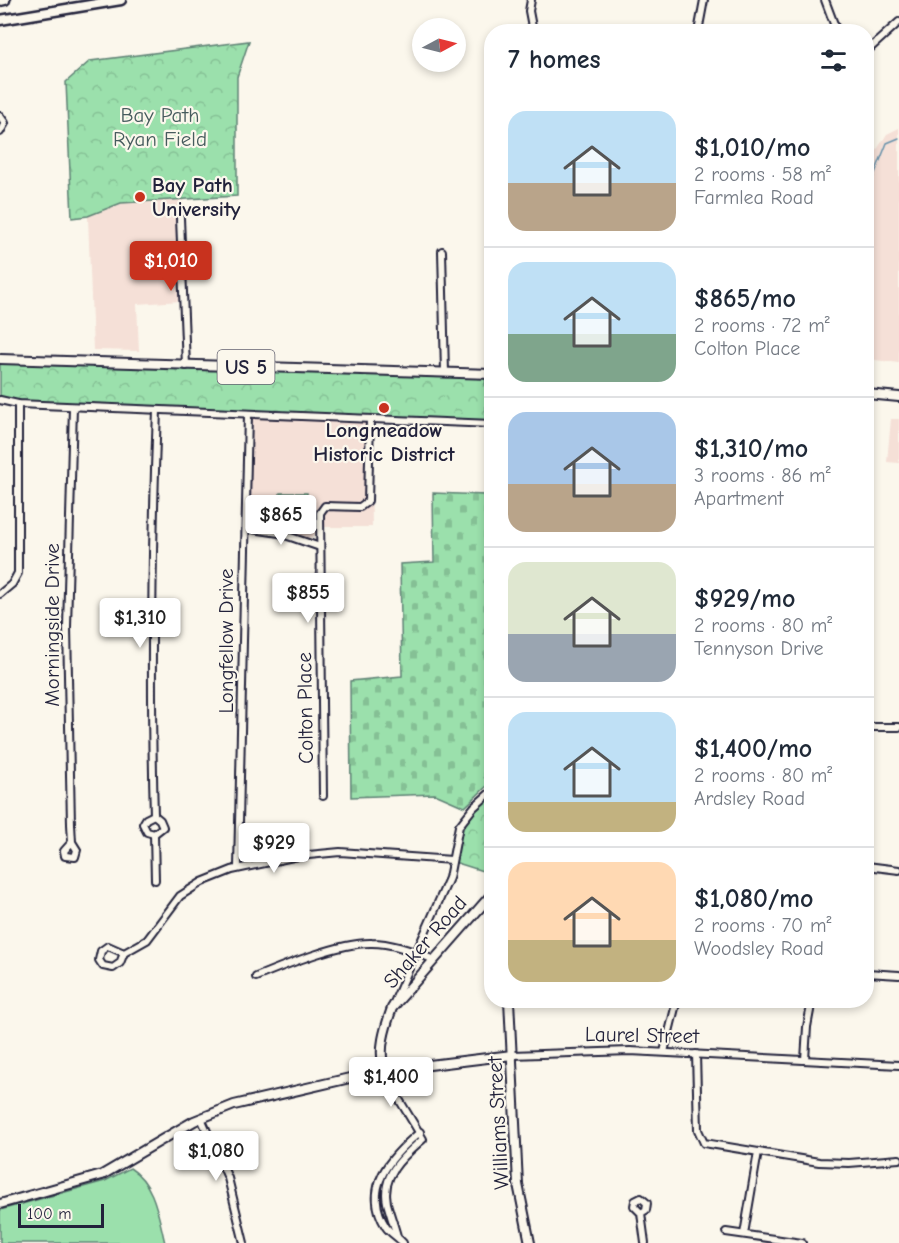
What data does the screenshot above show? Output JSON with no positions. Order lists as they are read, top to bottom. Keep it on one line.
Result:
{"streets":{"main road":["US 5","Shaker Road","Laurel Street","Williams Street"],"street":["Morningside Drive","Longfellow Drive","Colton Place"]},"crossings":[["Shaker Road","Laurel Street"],["Laurel Street","Williams Street"]],"parks":["Bay Path Ryan Field"],"places":["Bay Path University","Longmeadow Historic District"],"scale_bar":"100 m","north":"right","page":{"heading":"7 homes","list":[{"name":"$1,010/mo","note":"2 rooms · 58 m² · Farmlea Road"},{"name":"$865/mo","note":"2 rooms · 72 m² · Colton Place"},{"name":"$1,310/mo","note":"3 rooms · 86 m² · Apartment"},{"name":"$929/mo","note":"2 rooms · 80 m² · Tennyson Drive"},{"name":"$1,400/mo","note":"2 rooms · 80 m² · Ardsley Road"},{"name":"$1,080/mo","note":"2 rooms · 70 m² · Woodsley Road"}],"price":["$1,010","$865","$855","$1,310","$929","$1,400","$1,080"],"scale":"100 m"}}
